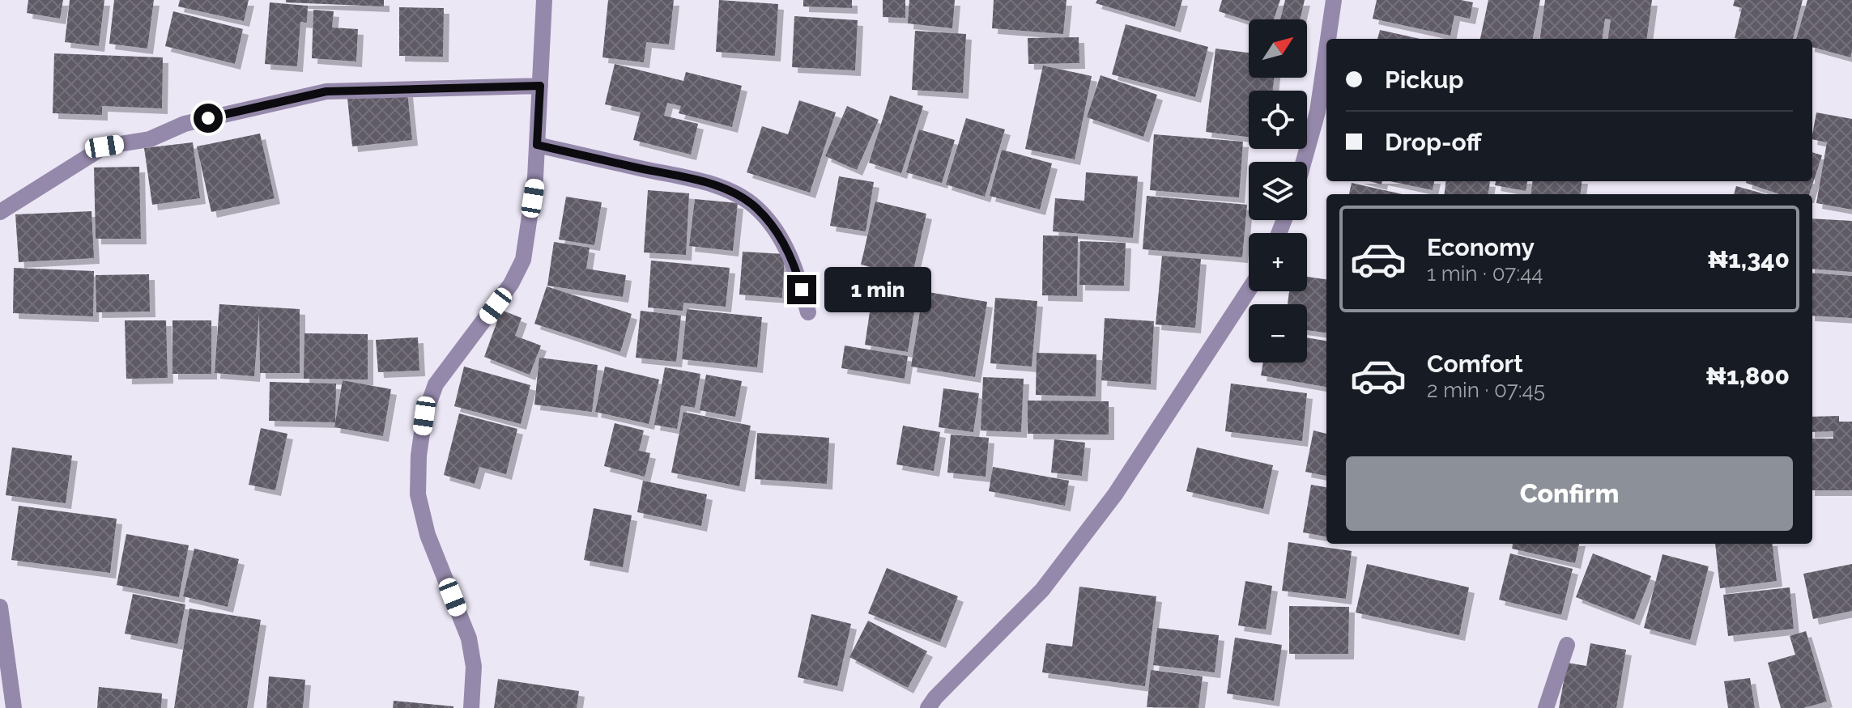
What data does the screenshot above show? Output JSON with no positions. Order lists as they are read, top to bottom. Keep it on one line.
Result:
{"north":"top right","page":{"map_buttons":["+","−"],"banner":["Pickup","Drop-off"],"list":[{"name":"Economy","note":"1 min · 07:44","value":"₦1,340"},{"name":"Comfort","note":"2 min · 07:45","value":"₦1,800"}],"bubble":"1 min","buttons":"Confirm"}}
